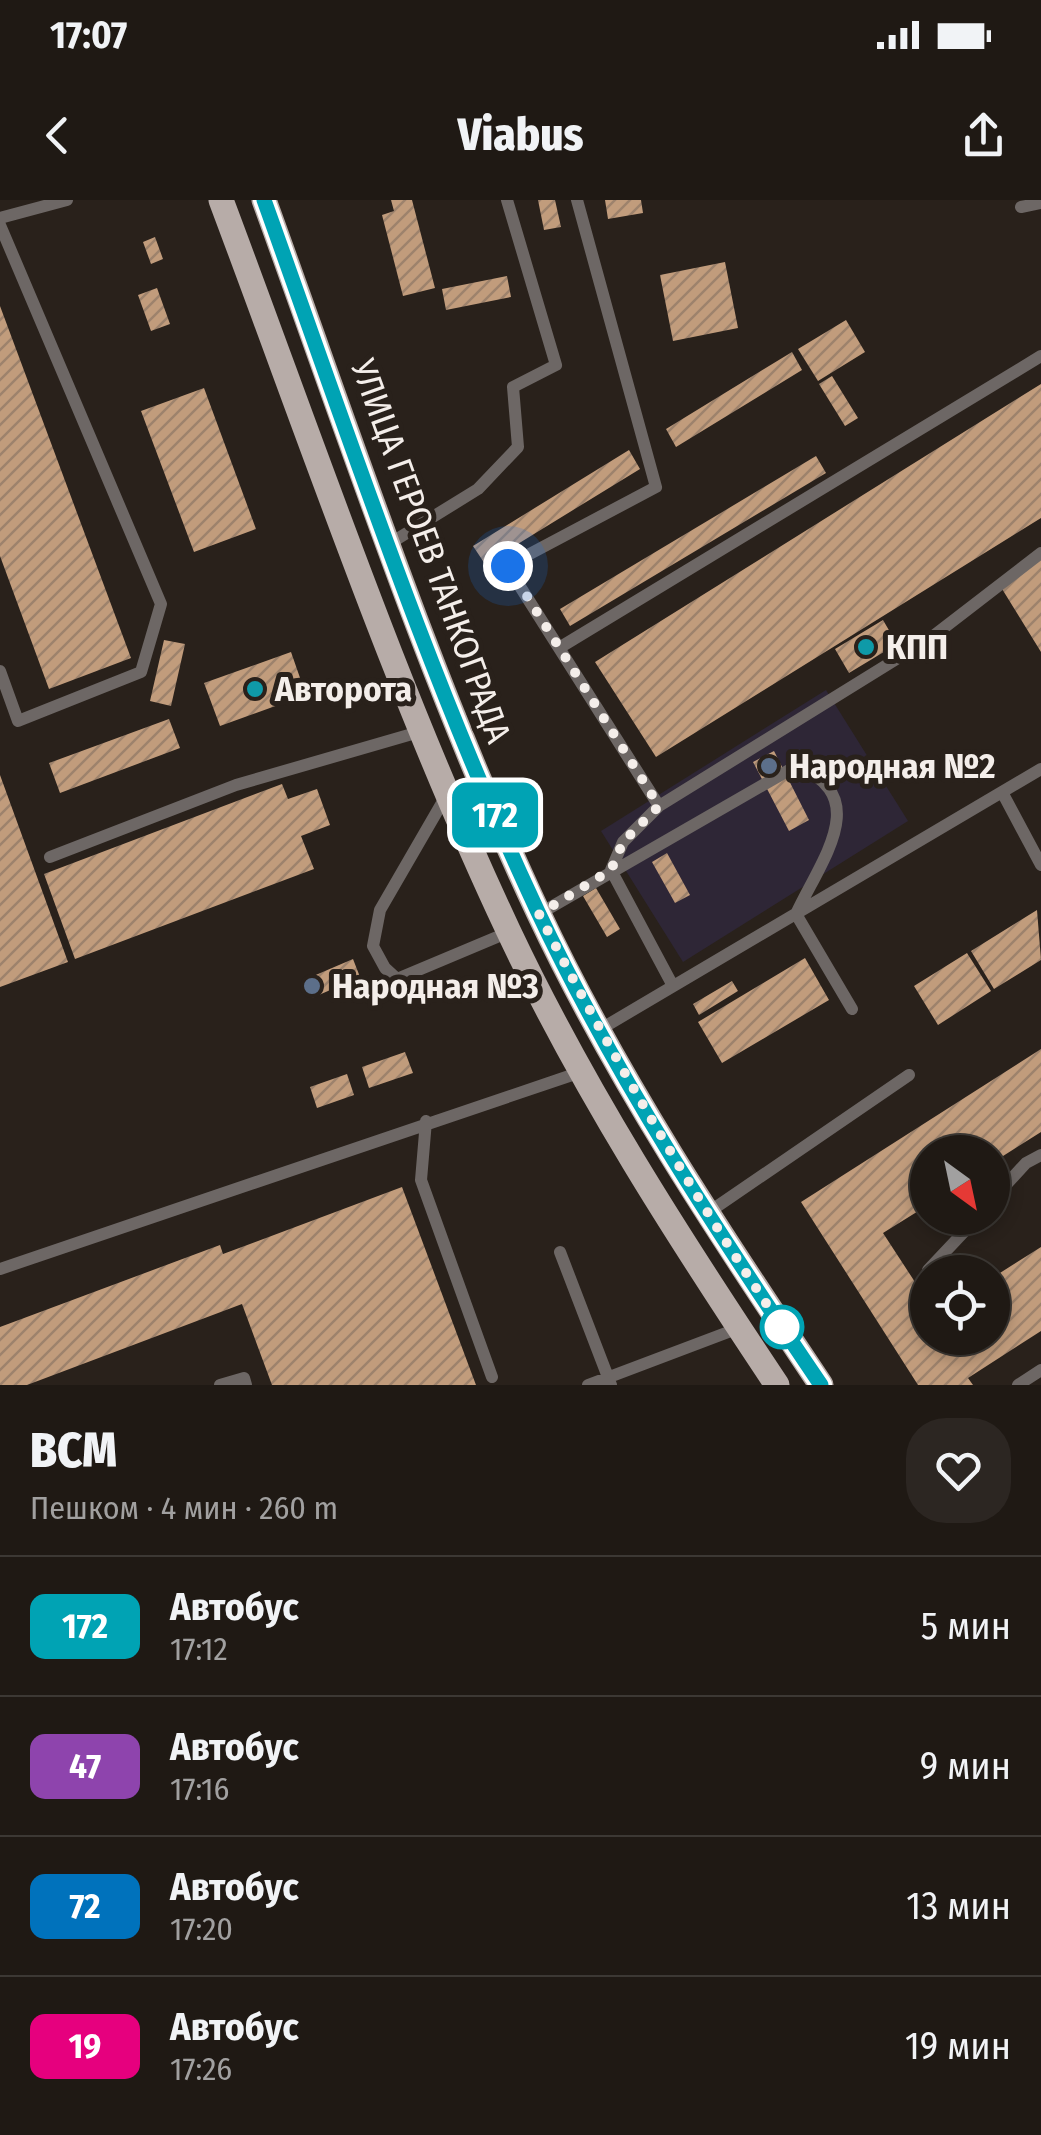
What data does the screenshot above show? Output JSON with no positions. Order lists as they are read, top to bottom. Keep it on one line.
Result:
{"streets":{"main road":["УЛИЦА ГЕРОЕВ ТАНКОГРАДА"]},"places":["КПП","Авторота","Народная №2","Народная №3"],"lines":["bus line 172"],"north":"bottom right","page":{"status":"17:07","header":"Viabus","on_map":"172","heading":["ВСМ","Пешком · 4 мин · 260 m"],"list":[{"mark":"172","name":"Автобус","note":"17:12","value":"5 мин"},{"mark":"47","name":"Автобус","note":"17:16","value":"9 мин"},{"mark":"72","name":"Автобус","note":"17:20","value":"13 мин"},{"mark":"19","name":"Автобус","note":"17:26","value":"19 мин"}]}}
